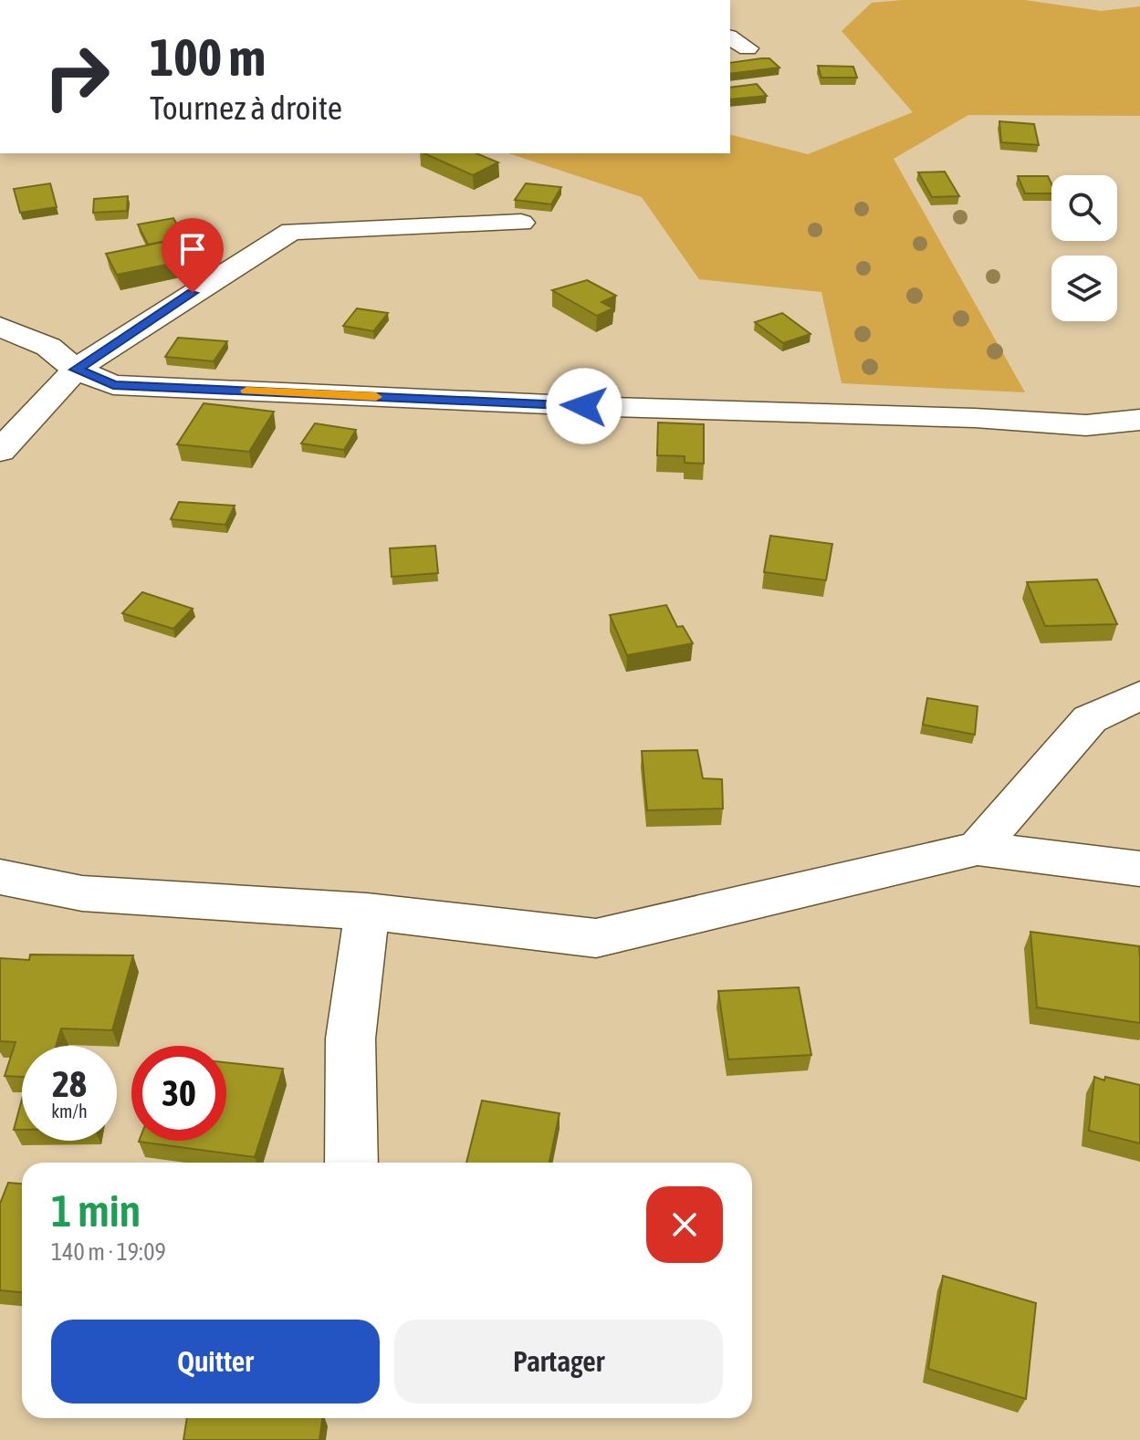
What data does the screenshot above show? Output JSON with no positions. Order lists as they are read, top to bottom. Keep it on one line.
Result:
{"page":{"turn":["100 m","Tournez à droite"],"speed":"28 km/h","limit":"30","heading":["1 min","140 m · 19:09"],"buttons":["Quitter","Partager"]}}
